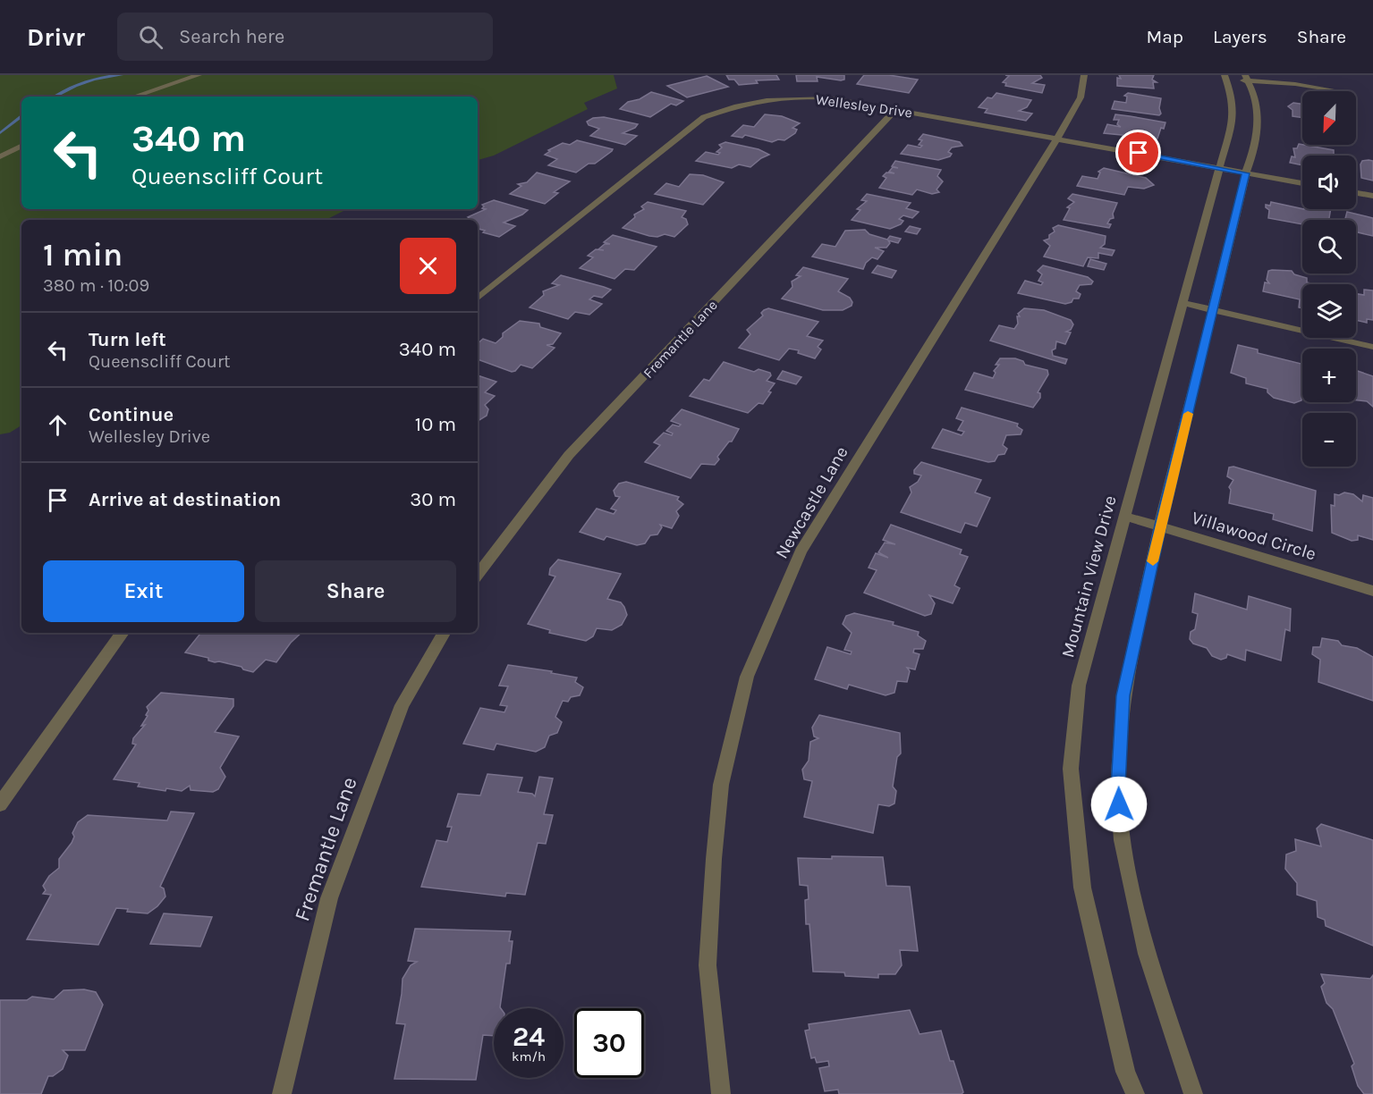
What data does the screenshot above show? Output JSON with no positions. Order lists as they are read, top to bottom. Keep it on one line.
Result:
{"streets":{"street":["Wellesley Drive","Fremantle Lane","Newcastle Lane","Villawood Circle","Mountain View Drive"]},"crossings":[["Wellesley Drive","Fremantle Lane"],["Wellesley Drive","Newcastle Lane"],["Wellesley Drive","Mountain View Drive"],["Villawood Circle","Mountain View Drive"]],"north":"bottom left","page":{"header":"Drivr","search":"Search here","nav":["Map","Layers","Share"],"map_buttons":["+","−"],"turn":["340 m","Queenscliff Court"],"heading":["1 min","380 m · 10:09"],"list":[{"name":"Turn left","note":"Queenscliff Court","value":"340 m"},{"name":"Continue","note":"Wellesley Drive","value":"10 m"},{"name":"Arrive at destination","value":"30 m"}],"buttons":["Exit","Share"],"speed":"24 km/h","limit":"30"}}
